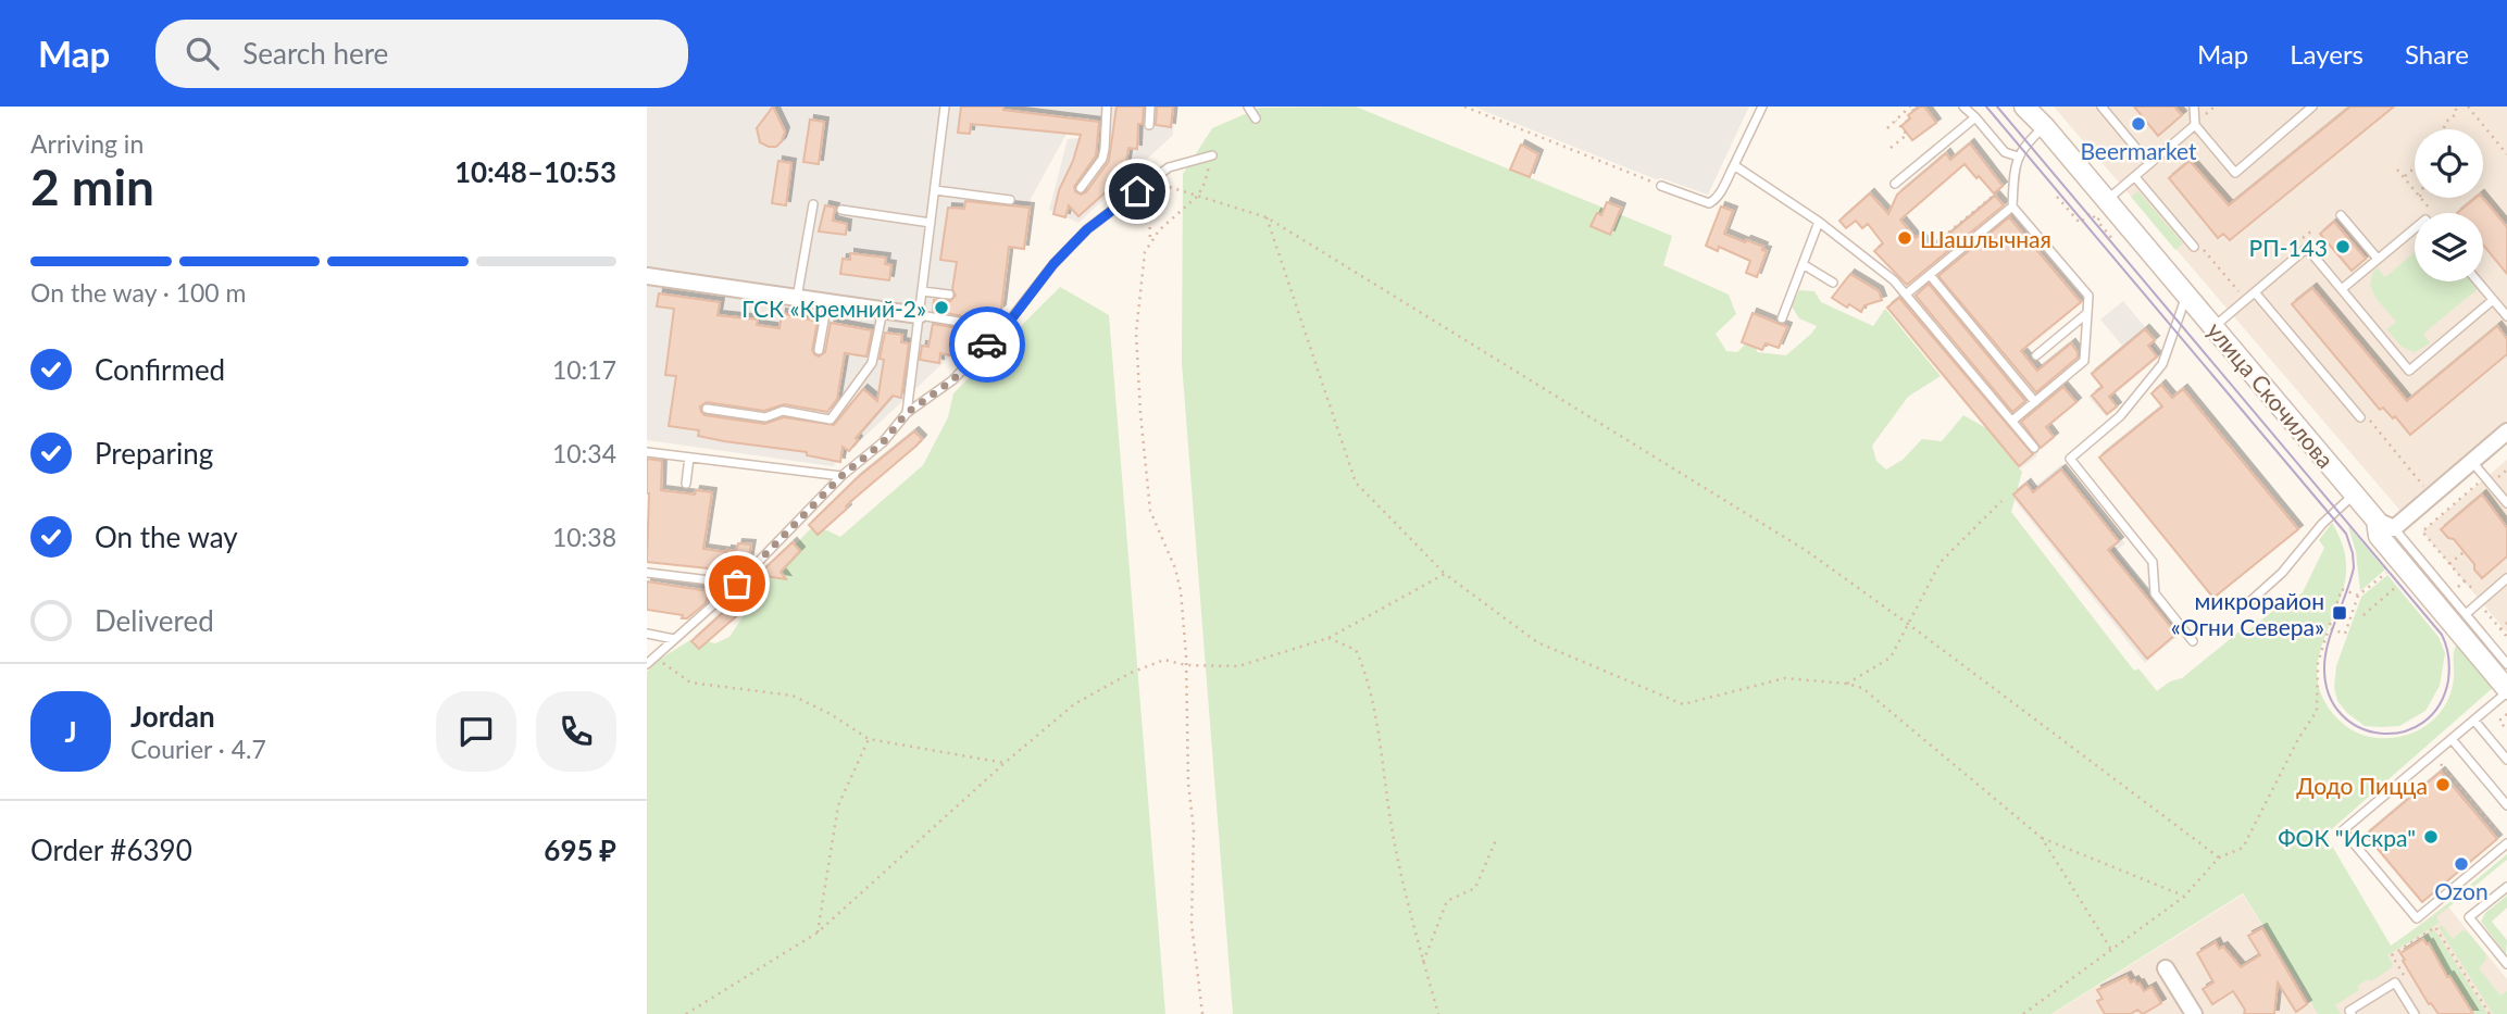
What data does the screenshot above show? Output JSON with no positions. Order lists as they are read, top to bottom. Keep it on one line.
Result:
{"streets":{"street":["улица Скочилова"]},"places":{"other":["Beermarket","Шашлычная","РП-143","ГСК «Кремний-2»","Додо Пицца","ФОК \"Искра\"","Ozon"],"transit":["микрорайон «Огни Севера»"]},"page":{"header":"Map","search":"Search here","nav":["Map","Layers","Share"],"heading":["2 min","Arriving in","10:48–10:53"],"panel":["Jordan","Courier · 4.7","Order #6390","695 ₽"],"bar":"On the way · 100 m","list":[["Confirmed","10:17"],["Preparing","10:34"],["On the way","10:38"],"Delivered"],"round":"J"}}
